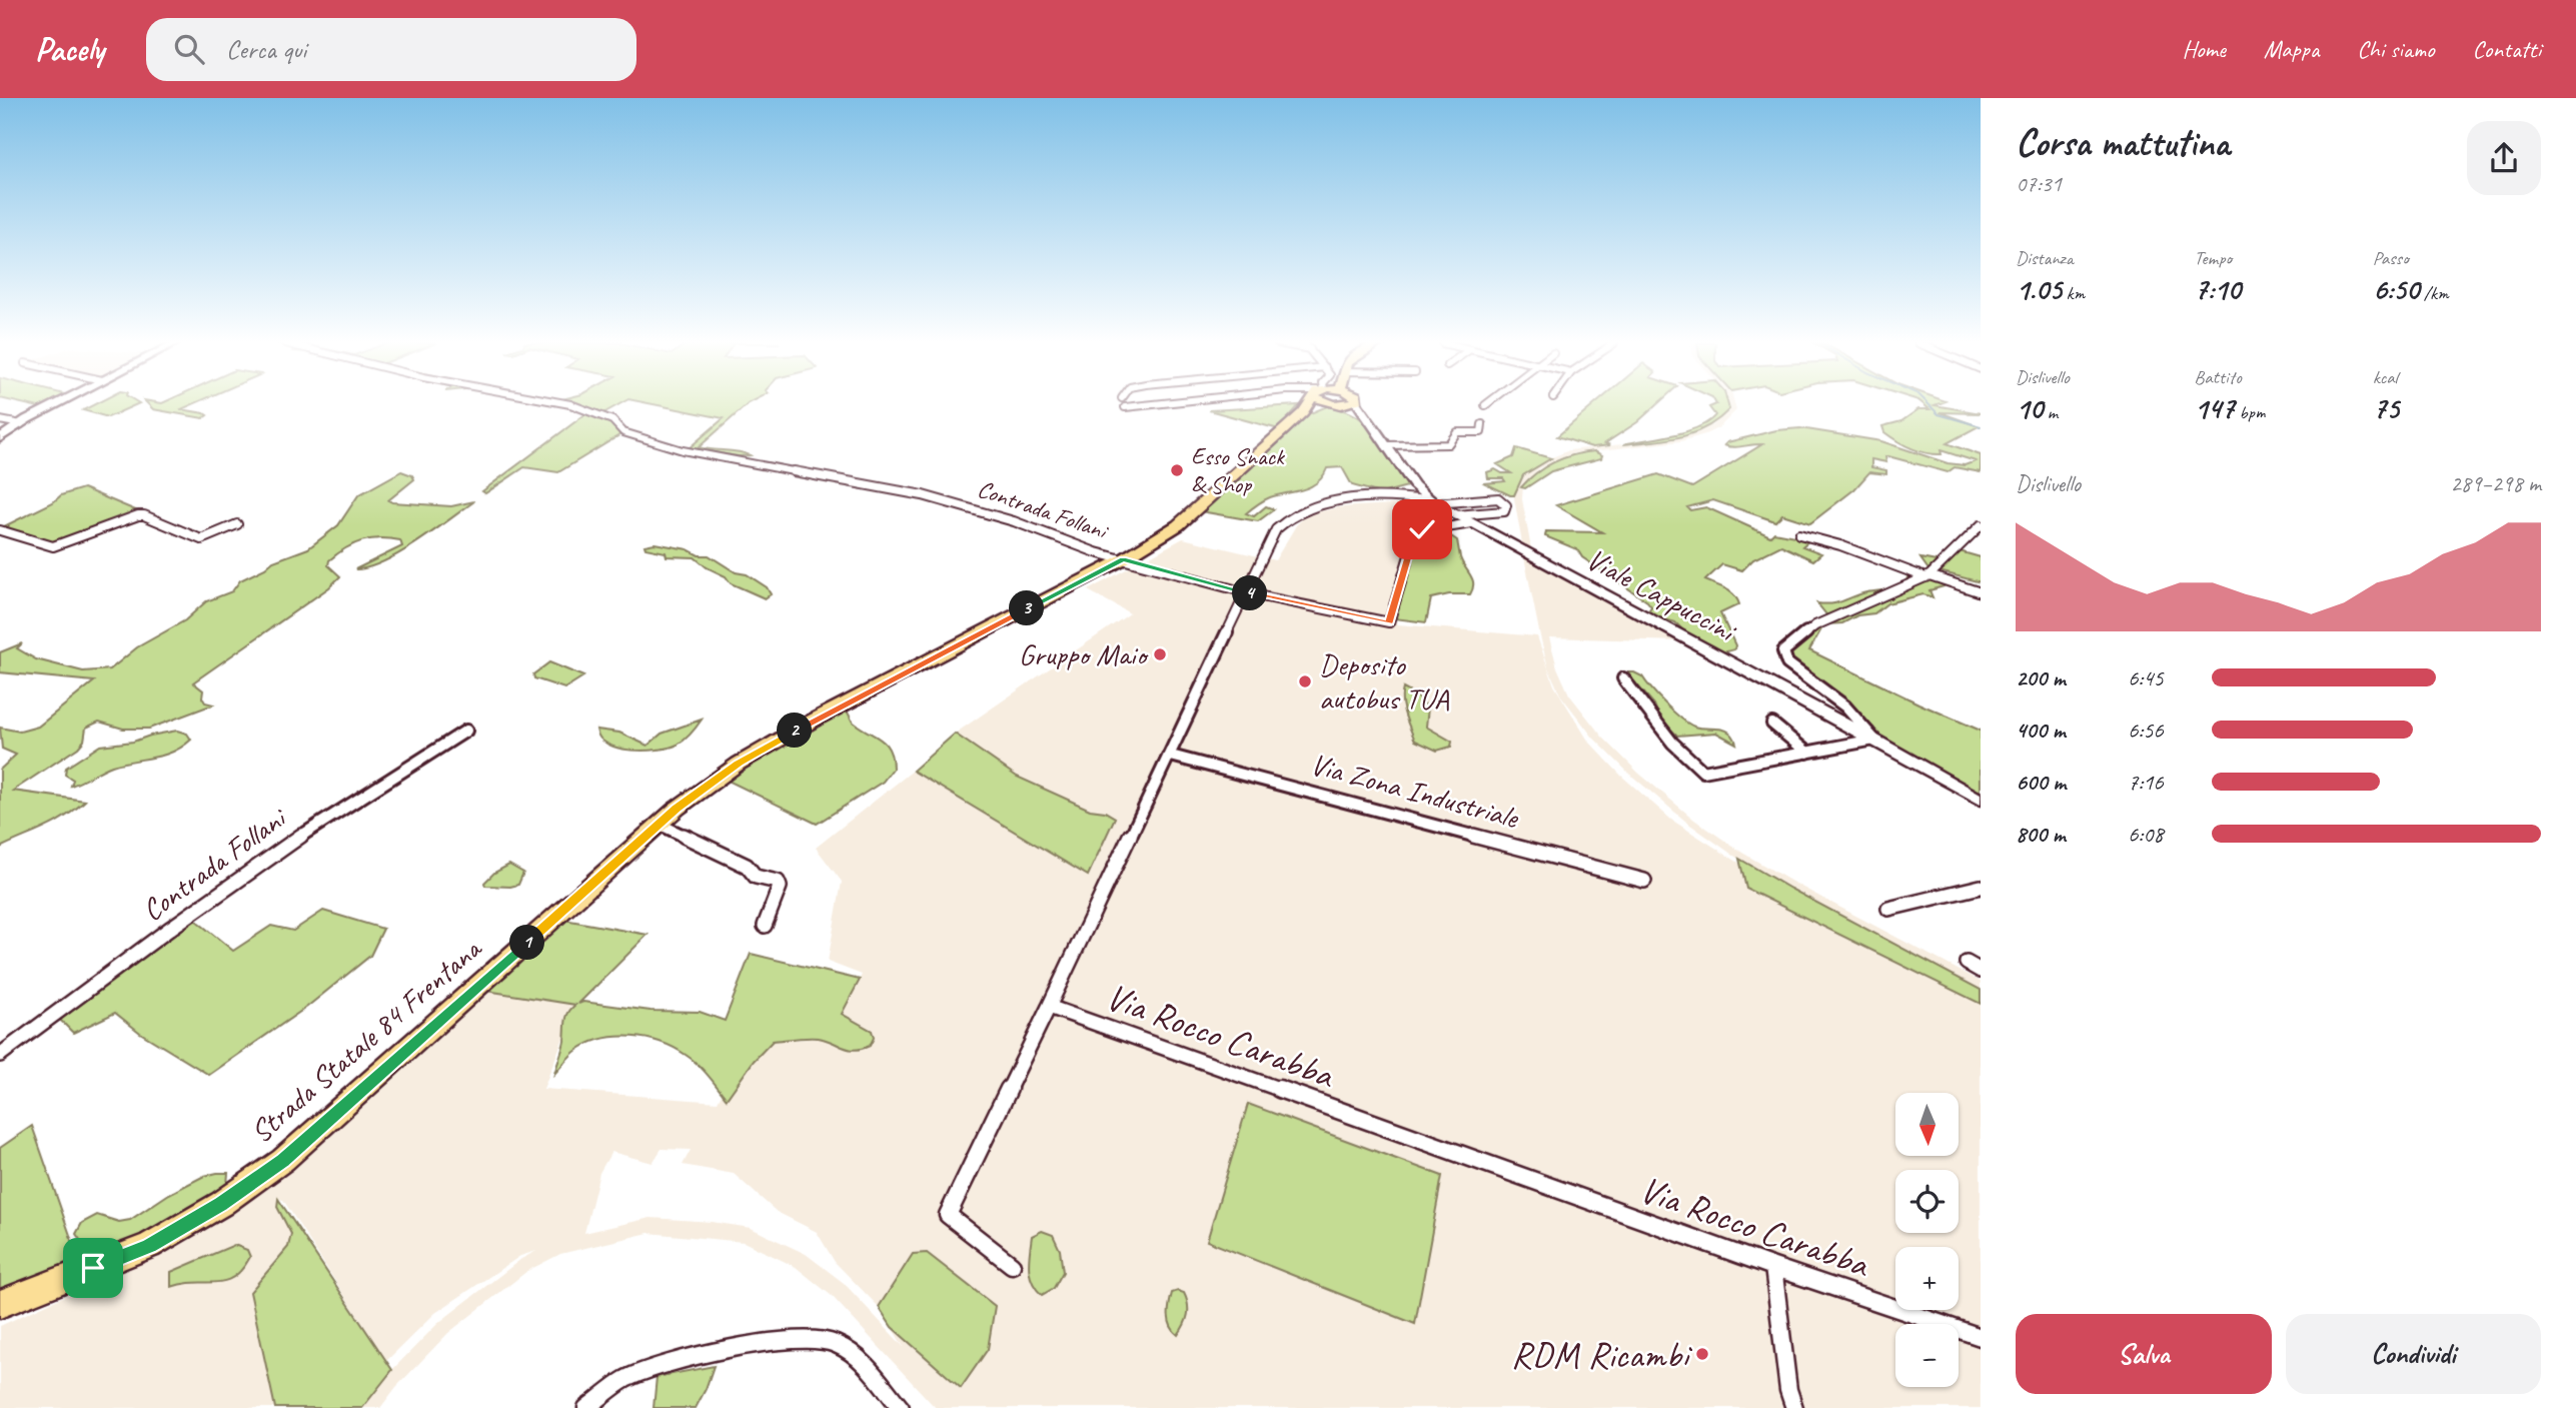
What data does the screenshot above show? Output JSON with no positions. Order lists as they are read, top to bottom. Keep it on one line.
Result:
{"streets":{"main road":["Strada Statale 84 Frentana"],"street":["Contrada Follani","Viale Cappuccini","Via Zona Industriale","Via Rocco Carabba"]},"crossings":[["Contrada Follani","Viale Cappuccini"],["Contrada Follani","Strada Statale 84 Frentana"]],"places":["Esso Snack & Shop","Gruppo Maio","Deposito autobus TUA","RDM Ricambi"],"north":"bottom","page":{"header":"Pacely","search":"Cerca qui","nav":["Home","Mappa","Chi siamo","Contatti"],"heading":["Corsa mattutina","07:31"],"stats":[["Distanza","1.05 km"],["Tempo","7:10"],["Passo","6:50 /km"],["Dislivello","10 m"],["Battito","147 bpm"],["kcal","75"]],"chart":["Dislivello","289–298 m"],"pins":["4","3","2","1"],"list":[{"name":"200 m","note":"6:45"},{"name":"400 m","note":"6:56"},{"name":"600 m","note":"7:16"},{"name":"800 m","note":"6:08"}],"map_buttons":["+","−"],"buttons":["Salva","Condividi"]}}
